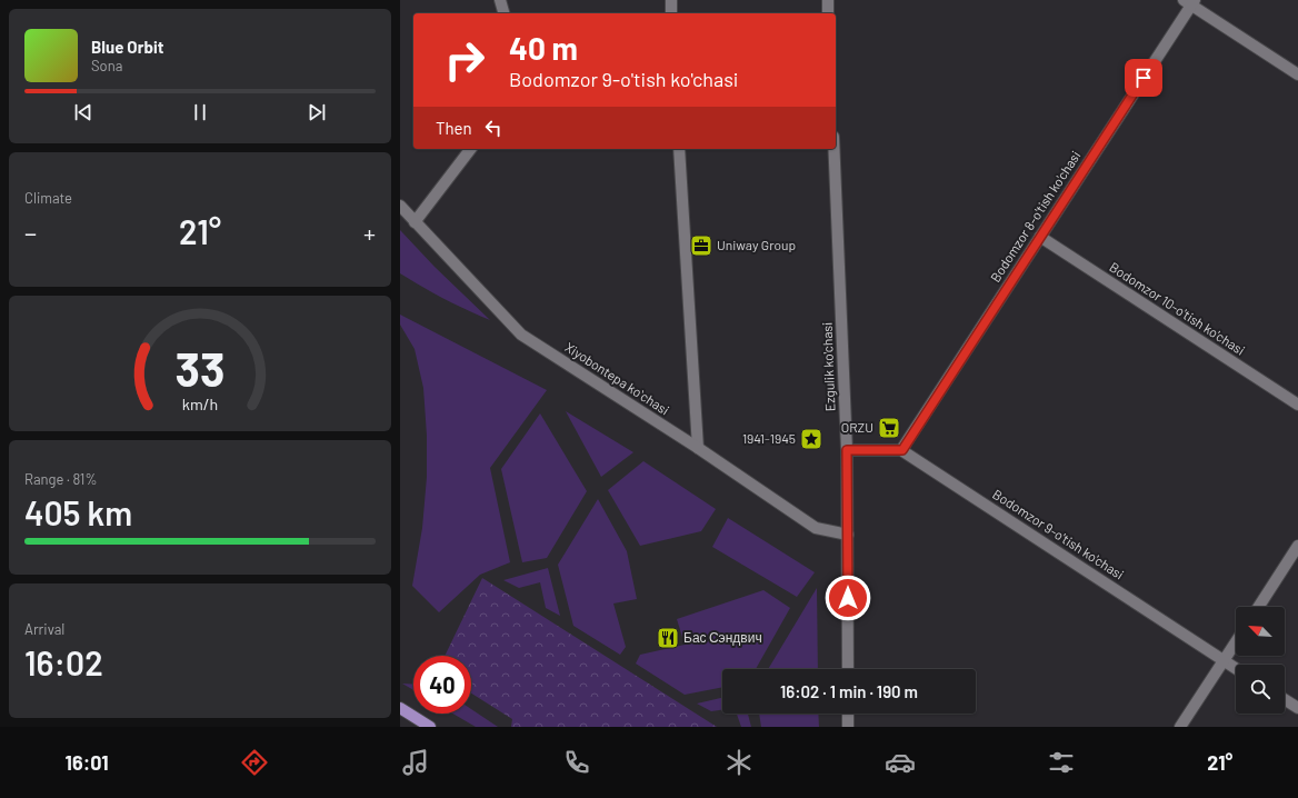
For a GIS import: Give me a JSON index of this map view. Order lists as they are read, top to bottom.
{
  "streets": {
    "street": [
      "Bodomzor 8-o'tish ko'chasi",
      "Bodomzor 10-o'tish ko'chasi",
      "Ezgulik ko'chasi",
      "Xiyobontepa koʻchasi",
      "Bodomzor 9-o'tish ko'chasi"
    ]
  },
  "crossings": [
    ["Bodomzor 8-o'tish ko'chasi", "Bodomzor 10-o'tish ko'chasi"],
    ["Bodomzor 8-o'tish ko'chasi", "Bodomzor 9-o'tish ko'chasi"],
    ["Ezgulik ko'chasi", "Xiyobontepa koʻchasi"]
  ],
  "places": {
    "office": ["Uniway Group"],
    "supermarket": ["ORZU"],
    "place": ["1941-1945"],
    "restaurant": ["Бас Сэндвич"]
  },
  "north": "top left",
  "page": {
    "turn": ["40 m", "Bodomzor 9-o'tish ko'chasi"],
    "song": ["Blue Orbit", "Sona"],
    "then": "Then",
    "tile": [
      "Climate",
      ["Range · 81%", "405 km"],
      ["Arrival", "16:02"]
    ],
    "heat": ["−", "21°", "+"],
    "limit": "40",
    "trip": "16:02 · 1 min · 190 m",
    "tabs": ["16:01", "21°"],
    "gauge": ["33", "km/h"]
  }
}
